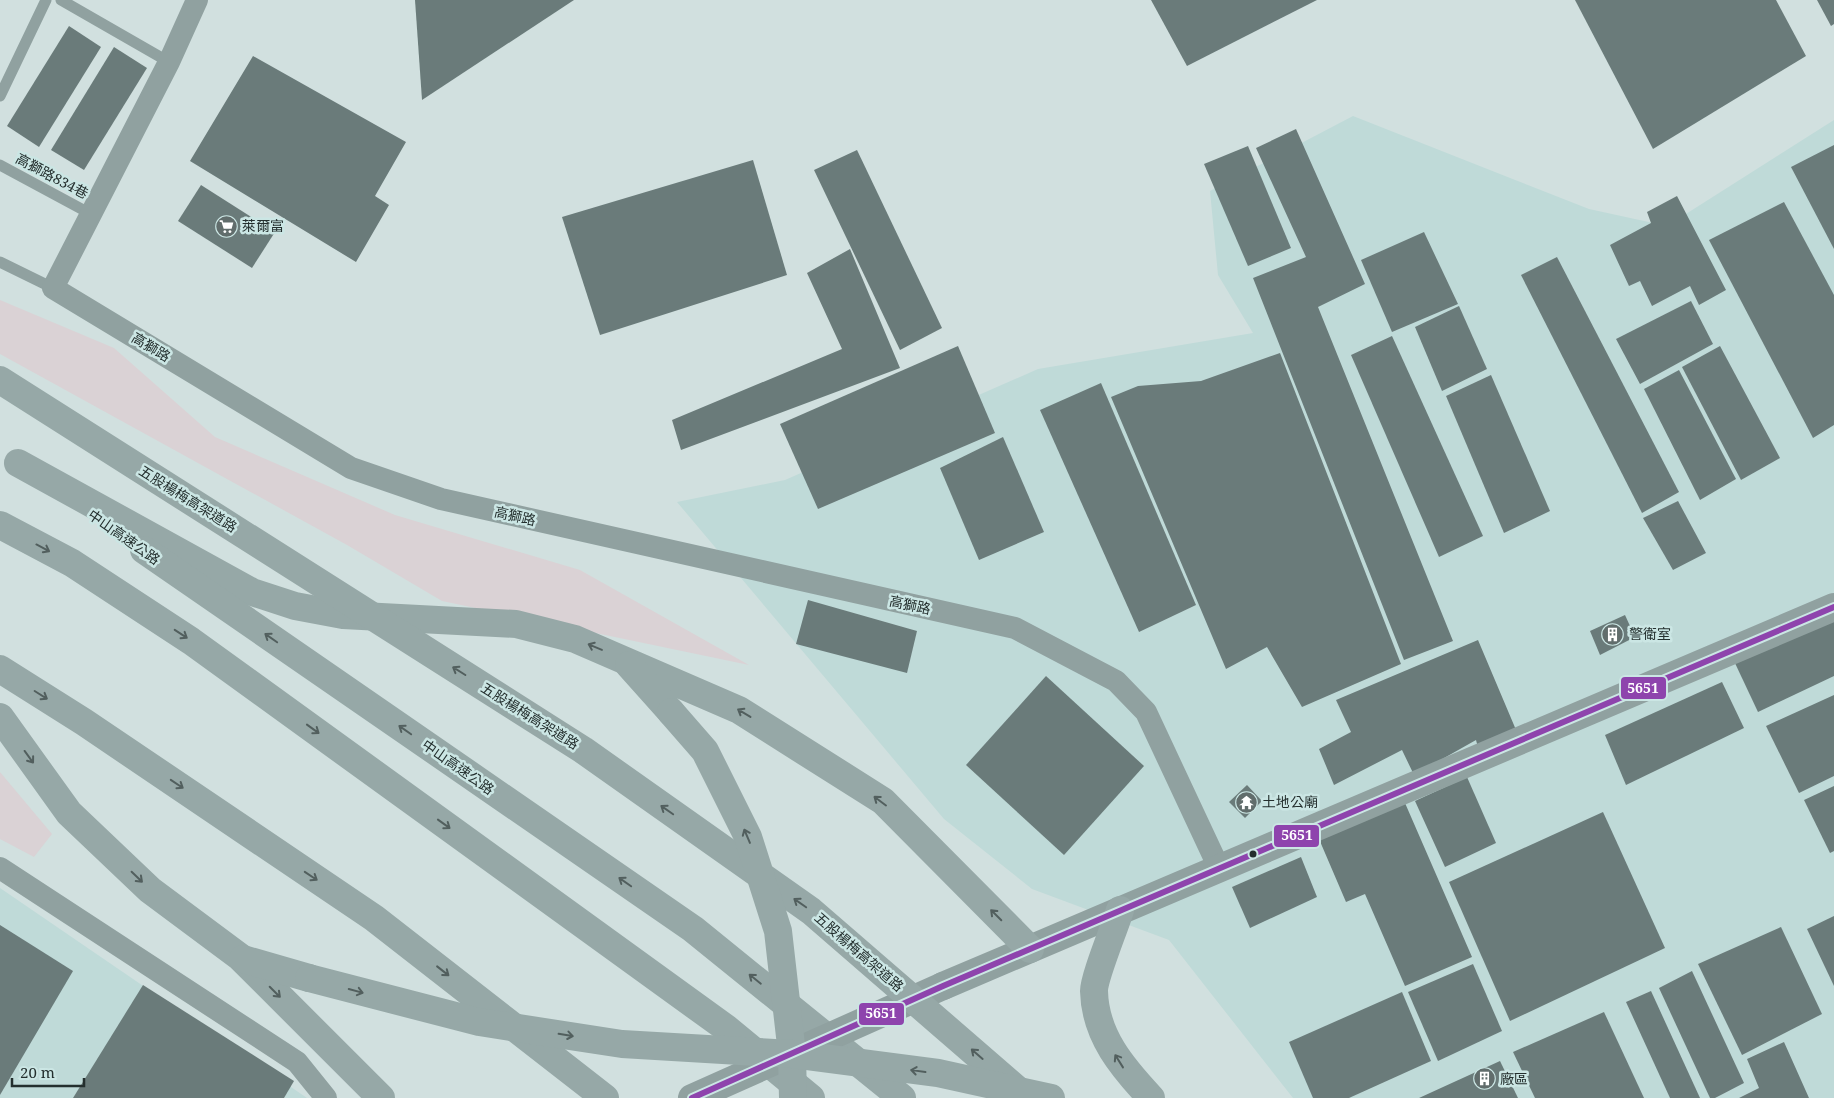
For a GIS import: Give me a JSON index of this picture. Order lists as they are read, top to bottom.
{
  "streets": {
    "highway": ["五股楊梅高架道路", "中山高速公路"],
    "street": ["高獅路"],
    "lane": ["高獅路834巷"]
  },
  "places": {
    "supermarket": ["萊爾富"],
    "building": ["警衛室", "廠區"],
    "temple": ["土地公廟"]
  },
  "lines": ["transit line 5651"],
  "scale_bar": "20 m"
}
